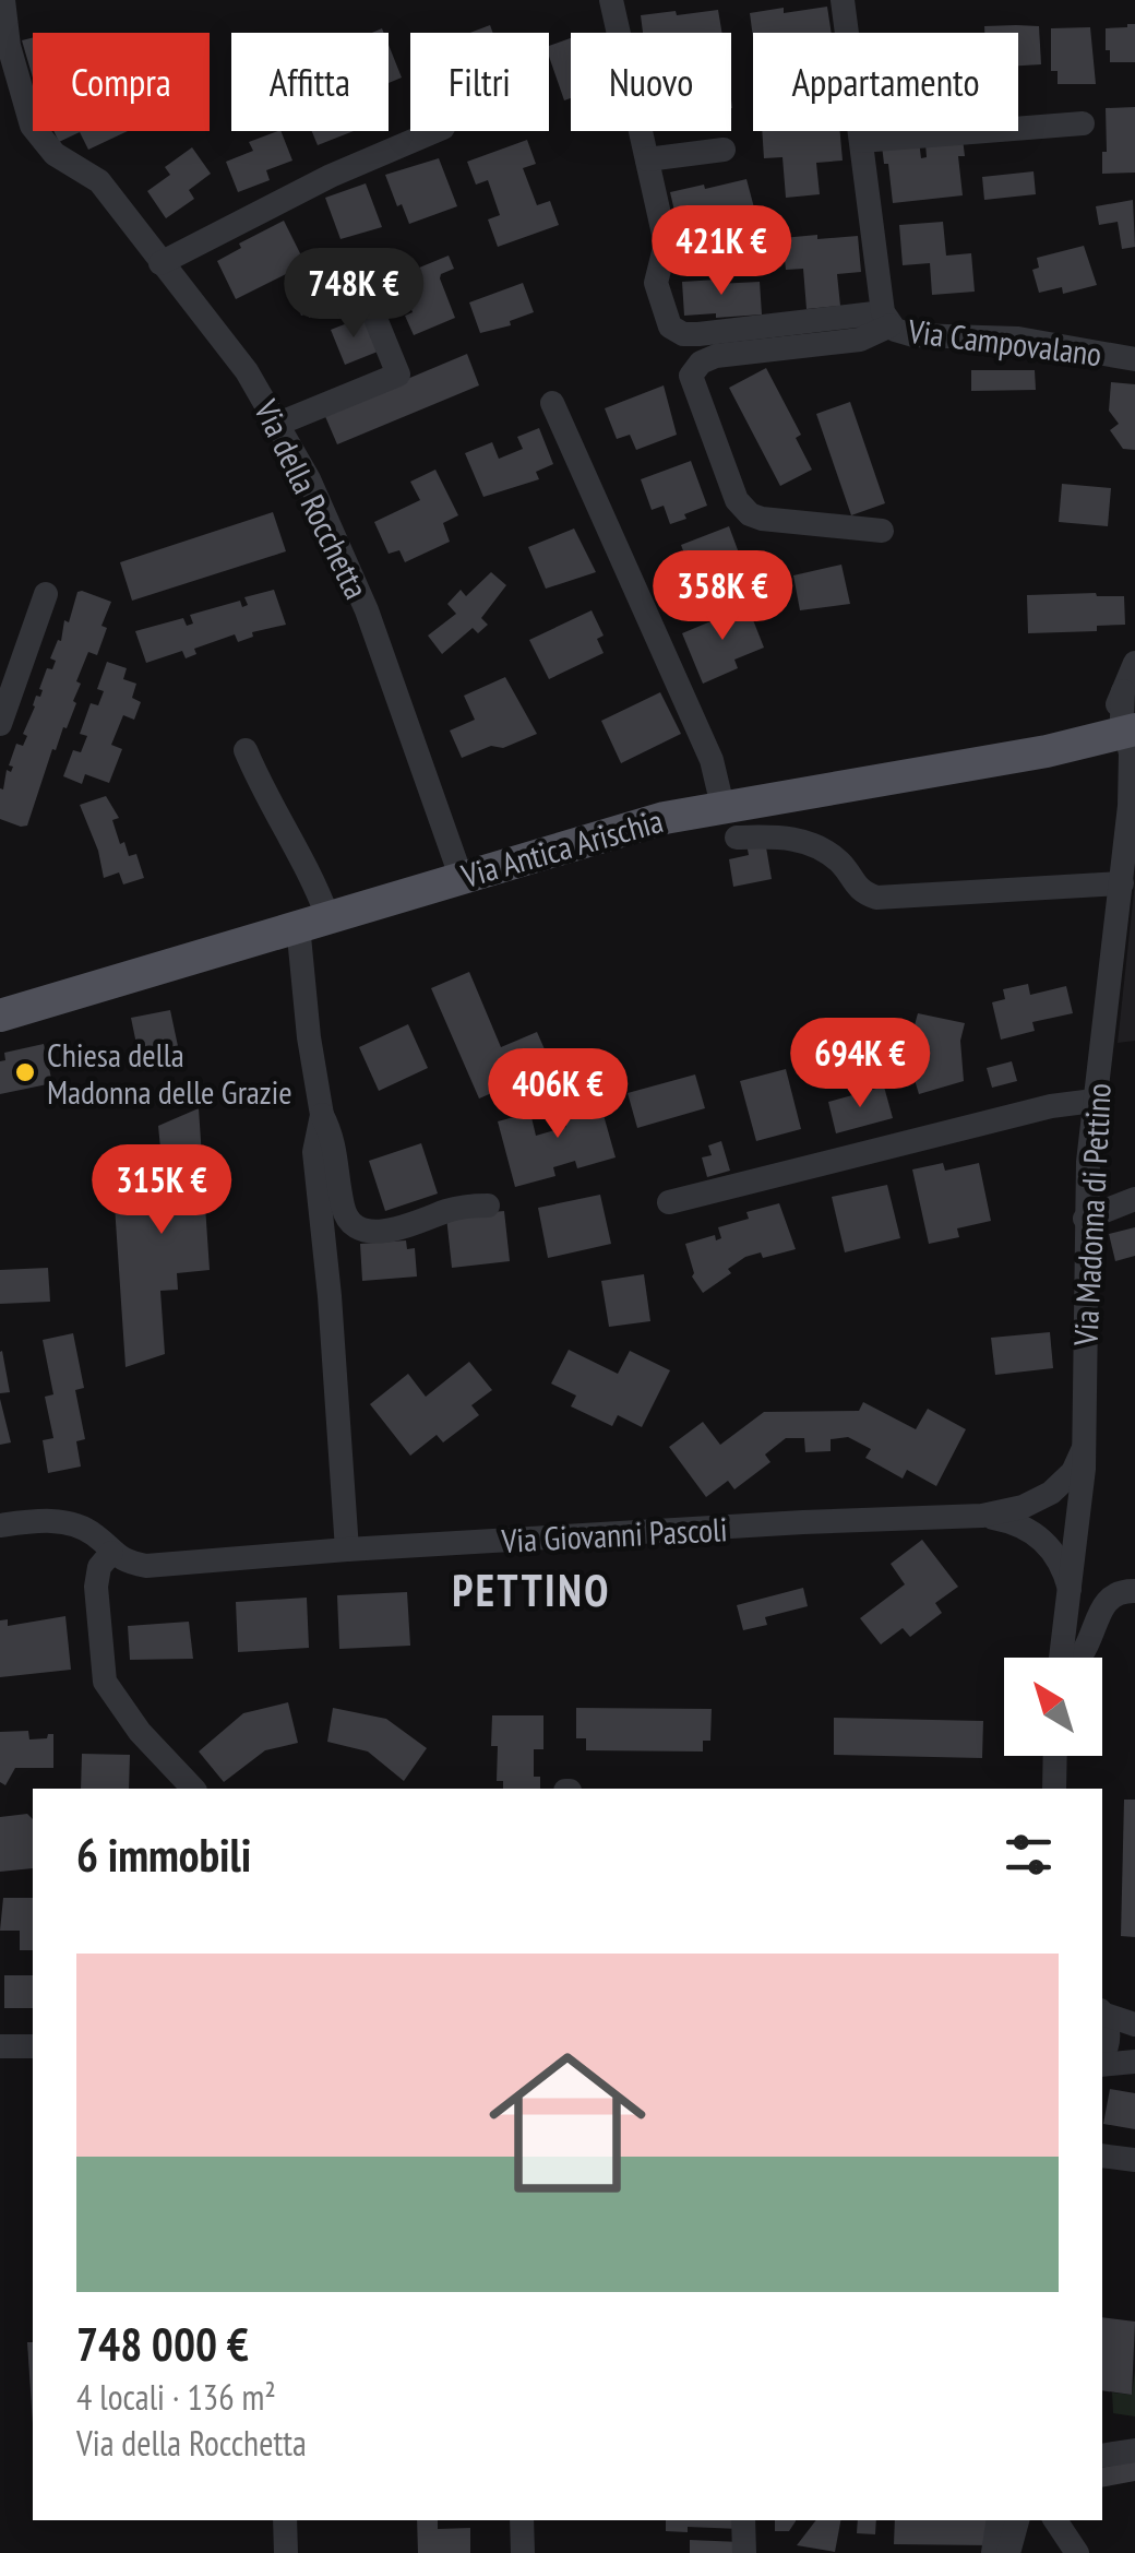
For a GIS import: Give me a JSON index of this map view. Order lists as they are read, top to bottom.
{
  "streets": {
    "main road": ["Via Antica Arischia"],
    "street": [
      "Via Campovalano",
      "Via della Rocchetta",
      "Via Madonna di Pettino",
      "Via Giovanni Pascoli"
    ]
  },
  "crossings": [
    ["Via della Rocchetta", "Via Antica Arischia"],
    ["Via Antica Arischia", "Via Madonna di Pettino"],
    ["Via Madonna di Pettino", "Via Giovanni Pascoli"]
  ],
  "districts": ["PETTINO"],
  "places": ["Chiesa della Madonna delle Grazie"],
  "north": "top left",
  "page": {
    "chip": [
      "Compra",
      "Affitta",
      "Filtri",
      "Nuovo",
      "Appartamento"
    ],
    "price": [
      "421K €",
      "748K €",
      "358K €",
      "694K €",
      "406K €",
      "315K €"
    ],
    "heading": "6 immobili",
    "list": [
      {
        "name": "748 000 €",
        "note": "4 locali · 136 m² · Via della Rocchetta"
      }
    ]
  }
}
